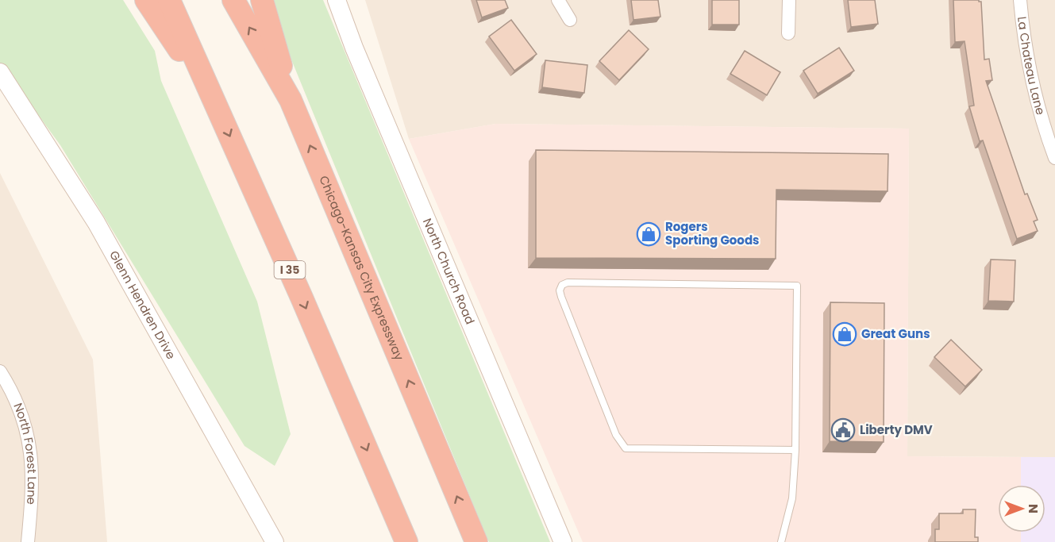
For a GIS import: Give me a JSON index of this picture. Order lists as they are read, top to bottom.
{
  "streets": {
    "highway": ["Chicago-Kansas City Expressway", "I 35"],
    "main road": ["North Church Road", "Glenn Hendren Drive"],
    "street": ["La Chateau Lane", "North Forest Lane"]
  },
  "places": {
    "shop": ["Rogers Sporting Goods", "Great Guns"],
    "public building": ["Liberty DMV"]
  },
  "north": "right"
}
